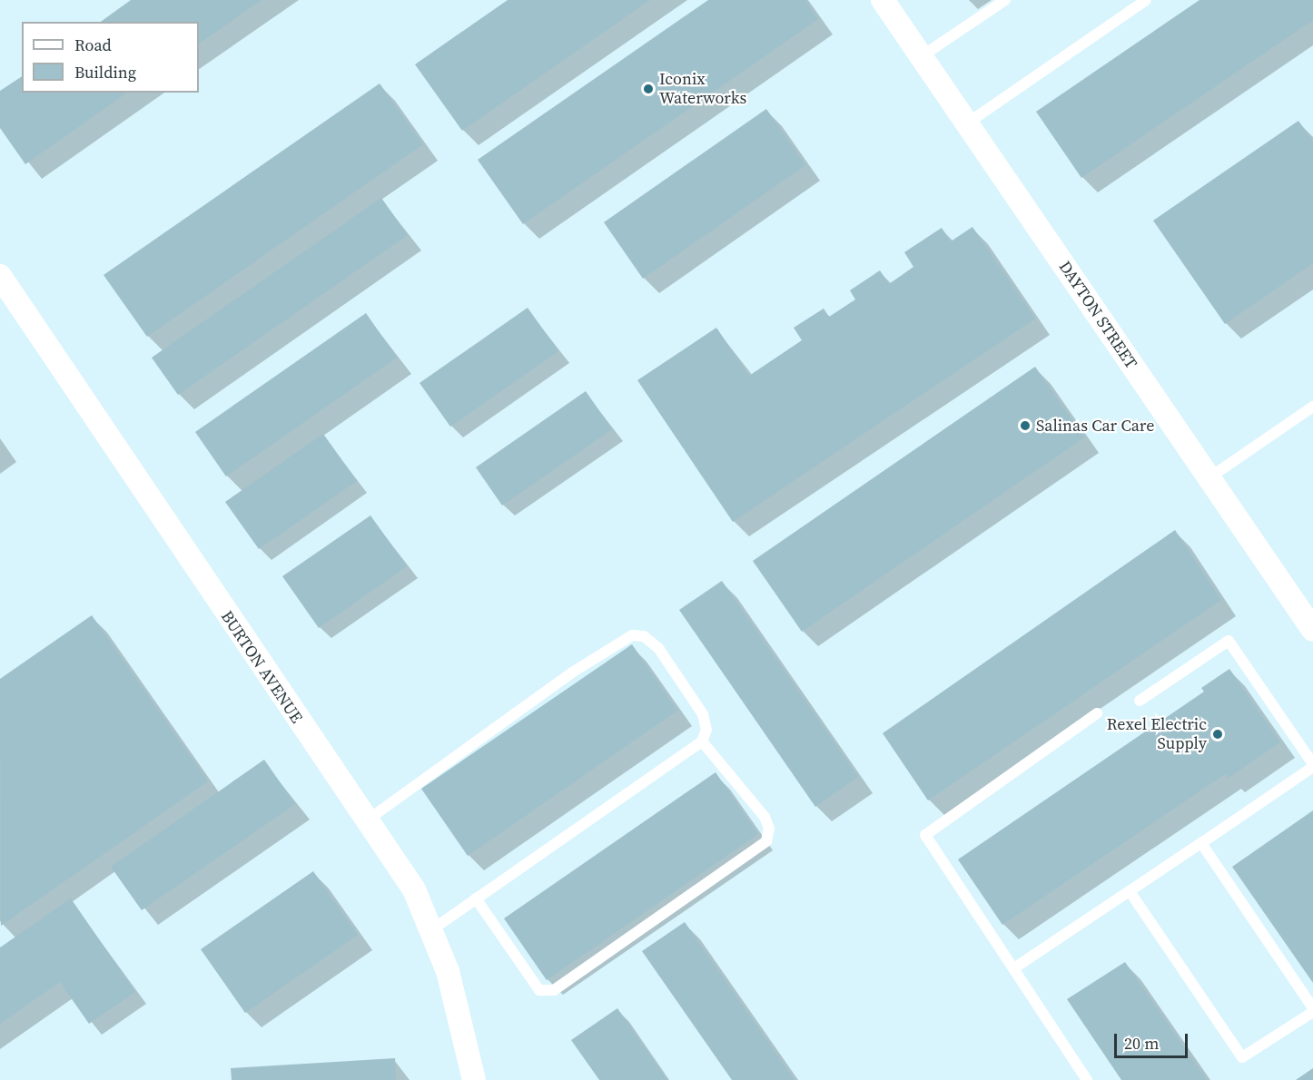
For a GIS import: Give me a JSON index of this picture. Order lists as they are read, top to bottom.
{
  "streets": {
    "street": ["DAYTON STREET", "BURTON AVENUE"]
  },
  "places": ["Iconix Waterworks", "Salinas Car Care", "Rexel Electric Supply"],
  "legend": ["Road", "Building"],
  "scale_bar": "20 m"
}
